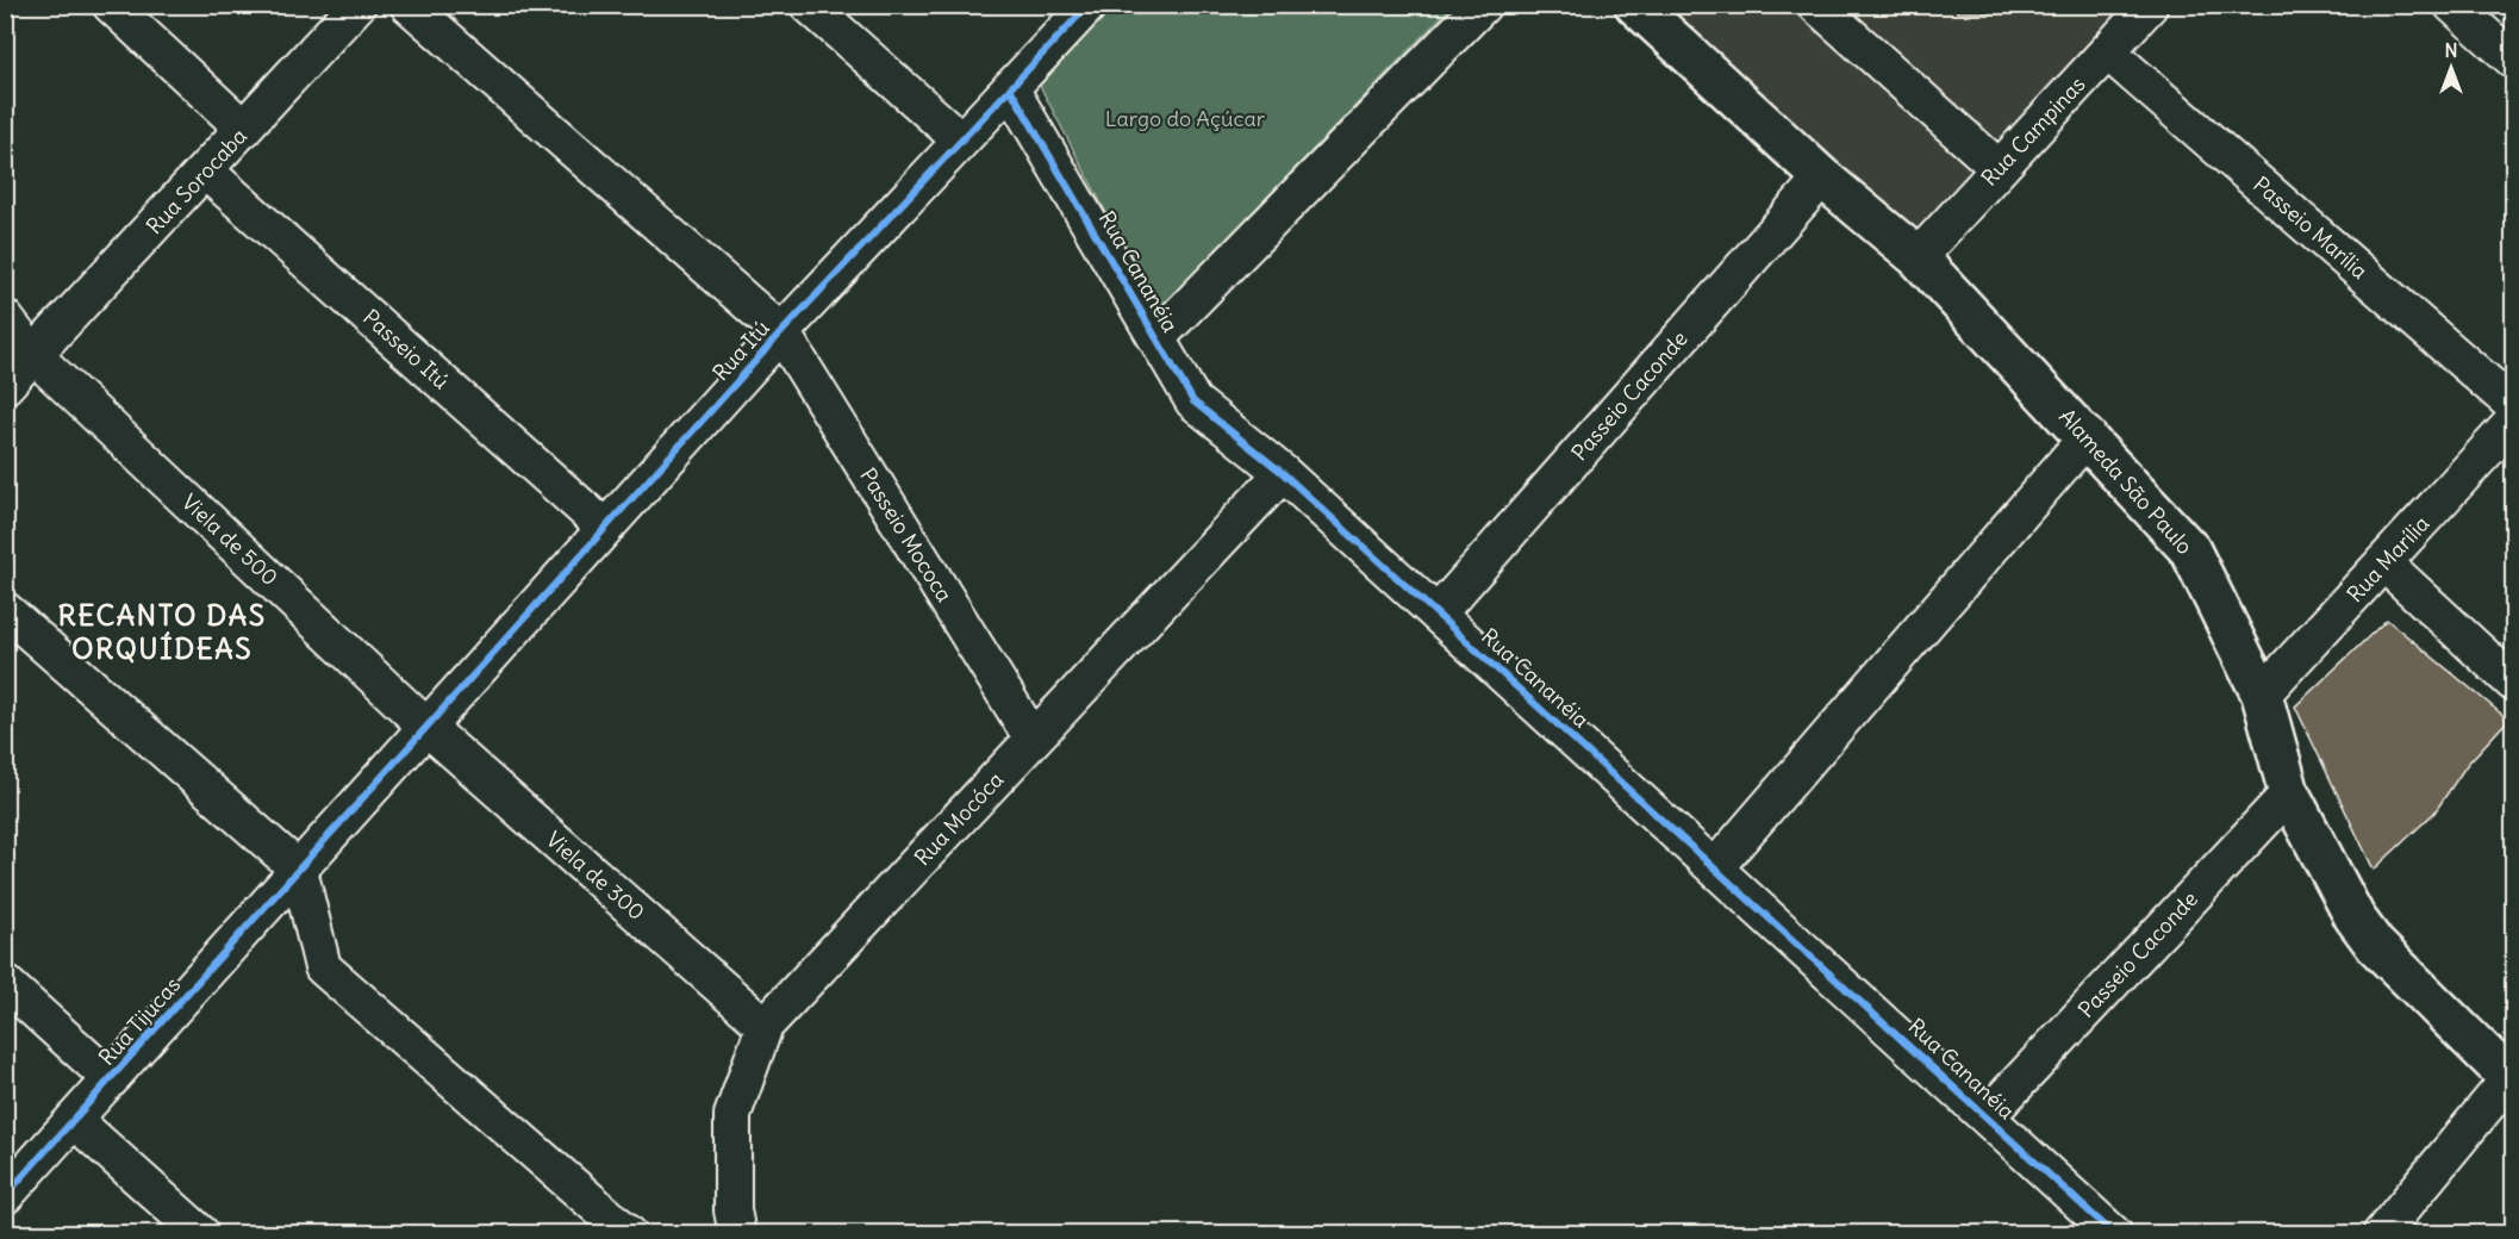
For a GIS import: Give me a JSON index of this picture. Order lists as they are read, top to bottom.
{
  "streets": {
    "street": [
      "Rua Campinas",
      "Rua Sorocaba",
      "Passeio Marília",
      "Rua Cananéia",
      "Passeio Itú",
      "Rua Itú",
      "Passeio Caconde",
      "Alameda São Paulo",
      "Passeio Mococa",
      "Viela de 500",
      "Rua Marília",
      "Rua Mocóca",
      "Viela de 300",
      "Rua Tijucas"
    ]
  },
  "crossings": [
    ["Rua Campinas", "Passeio Marília"],
    ["Rua Campinas", "Alameda São Paulo"],
    ["Rua Sorocaba", "Passeio Itú"],
    ["Rua Sorocaba", "Viela de 500"],
    ["Rua Cananéia", "Rua Itú"],
    ["Rua Cananéia", "Passeio Caconde"],
    ["Rua Cananéia", "Rua Mocóca"],
    ["Passeio Itú", "Rua Itú"],
    ["Rua Itú", "Passeio Mococa"],
    ["Rua Itú", "Viela de 500"],
    ["Rua Itú", "Viela de 300"],
    ["Rua Itú", "Rua Tijucas"],
    ["Passeio Caconde", "Alameda São Paulo"],
    ["Alameda São Paulo", "Rua Marília"],
    ["Passeio Mococa", "Rua Mocóca"],
    ["Viela de 500", "Viela de 300"],
    ["Viela de 500", "Rua Tijucas"],
    ["Rua Mocóca", "Viela de 300"],
    ["Viela de 300", "Rua Tijucas"]
  ],
  "districts": ["RECANTO DAS ORQUÍDEAS"],
  "parks": ["Largo do Açúcar"],
  "north": "top"
}
